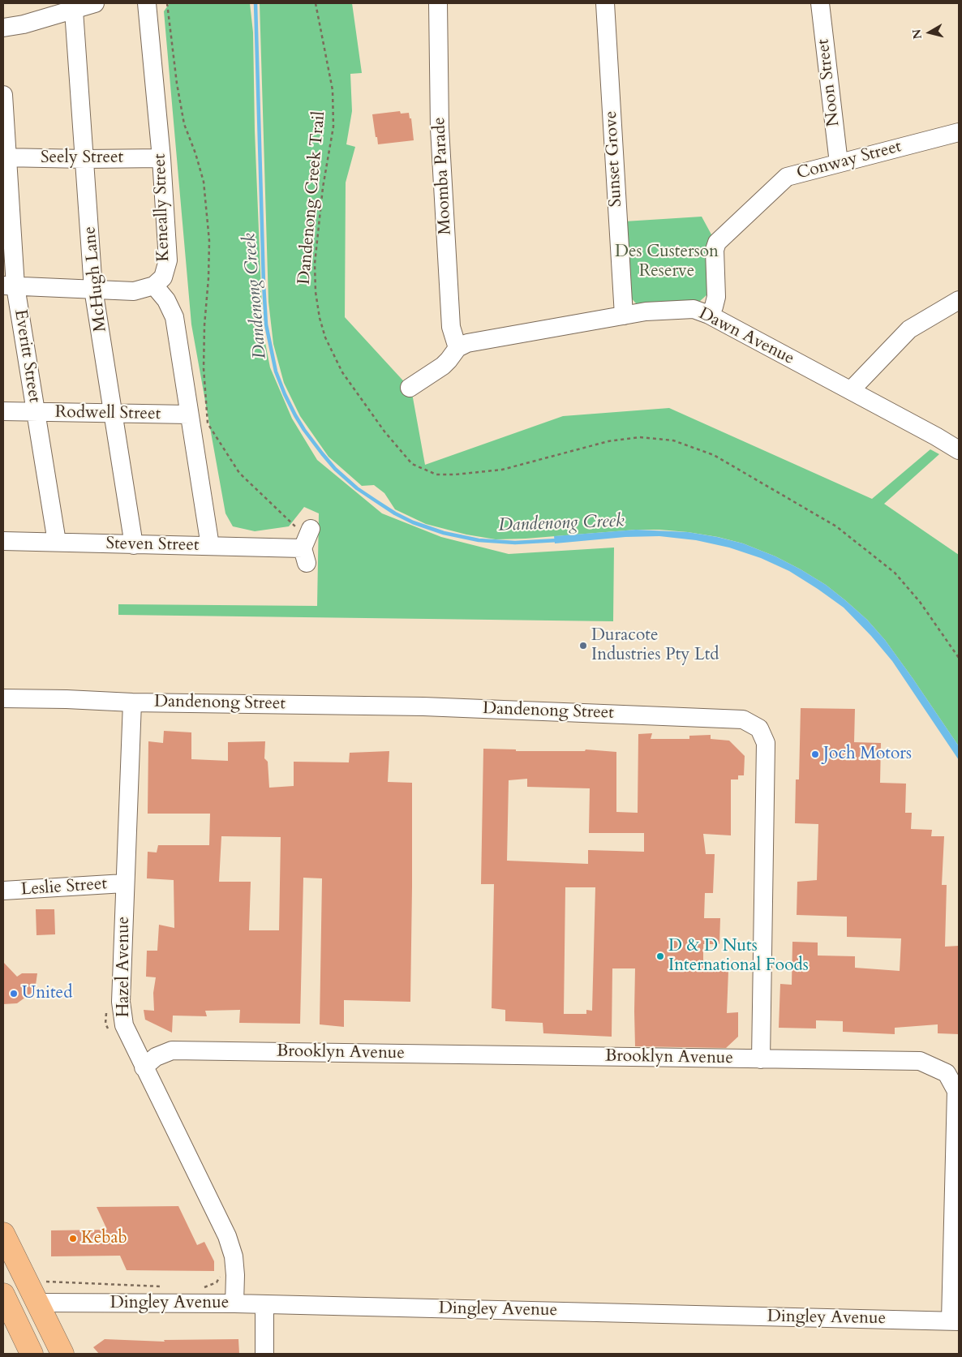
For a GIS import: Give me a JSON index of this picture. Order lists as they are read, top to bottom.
{
  "streets": {
    "street": [
      "Noon Street",
      "Seely Street",
      "Sunset Grove",
      "Conway Street",
      "Moomba Parade",
      "Keneally Street",
      "McHugh Lane",
      "Dawn Avenue",
      "Everitt Street",
      "Rodwell Street",
      "Steven Street",
      "Dandenong Street",
      "Leslie Street",
      "Hazel Avenue",
      "Brooklyn Avenue",
      "Dingley Avenue"
    ],
    "path": ["Dandenong Creek Trail"]
  },
  "crossings": [
    ["Noon Street", "Conway Street"],
    ["Seely Street", "Keneally Street"],
    ["Seely Street", "McHugh Lane"],
    ["Seely Street", "Everitt Street"],
    ["Sunset Grove", "Dawn Avenue"],
    ["Conway Street", "Dawn Avenue"],
    ["Moomba Parade", "Dawn Avenue"],
    ["Keneally Street", "Rodwell Street"],
    ["Keneally Street", "Steven Street"],
    ["McHugh Lane", "Rodwell Street"],
    ["McHugh Lane", "Steven Street"],
    ["Everitt Street", "Rodwell Street"],
    ["Everitt Street", "Steven Street"],
    ["Dandenong Street", "Hazel Avenue"],
    ["Dandenong Street", "Brooklyn Avenue"],
    ["Leslie Street", "Hazel Avenue"],
    ["Hazel Avenue", "Brooklyn Avenue"],
    ["Hazel Avenue", "Dingley Avenue"],
    ["Brooklyn Avenue", "Dingley Avenue"]
  ],
  "water": ["Dandenong Creek"],
  "parks": ["Des Custerson Reserve"],
  "places": [
    "Duracote Industries Pty Ltd",
    "Joch Motors",
    "D & D Nuts International Foods",
    "United",
    "Kebab"
  ],
  "north": "left"
}
